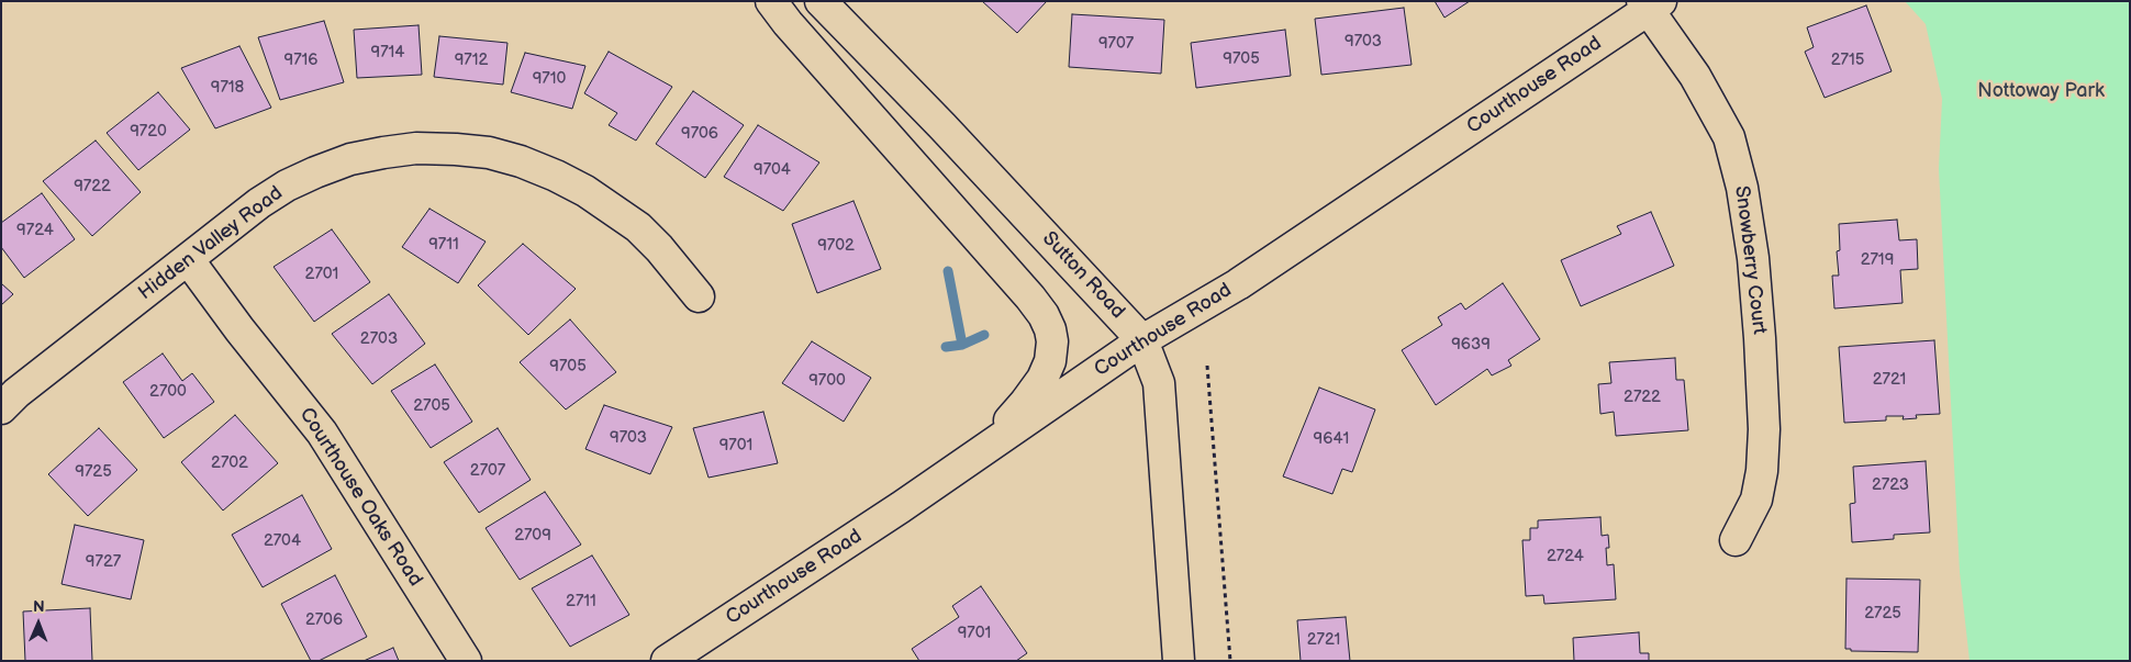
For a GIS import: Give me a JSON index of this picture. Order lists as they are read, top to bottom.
{
  "streets": {
    "street": [
      "Courthouse Road",
      "Hidden Valley Road",
      "Snowberry Court",
      "Sutton Road",
      "Courthouse Oaks Road"
    ]
  },
  "crossings": [
    ["Courthouse Road", "Snowberry Court"],
    ["Courthouse Road", "Sutton Road"],
    ["Hidden Valley Road", "Courthouse Oaks Road"]
  ],
  "parks": ["Nottoway Park"],
  "house_numbers": [
    "9703",
    "9707",
    "9714",
    "9705",
    "9716",
    "9712",
    "2715",
    "9710",
    "9718",
    "9720",
    "9706",
    "9704",
    "9722",
    "9724",
    "9711",
    "9702",
    "2719",
    "2701",
    "2703",
    "9639",
    "9705",
    "2721",
    "9700",
    "2700",
    "2722",
    "2705",
    "9703",
    "9641",
    "9701",
    "2702",
    "2707",
    "9725",
    "2723",
    "2709",
    "2704",
    "2724",
    "9727",
    "2711",
    "2725",
    "2706",
    "9701",
    "2721"
  ],
  "north": "top"
}
